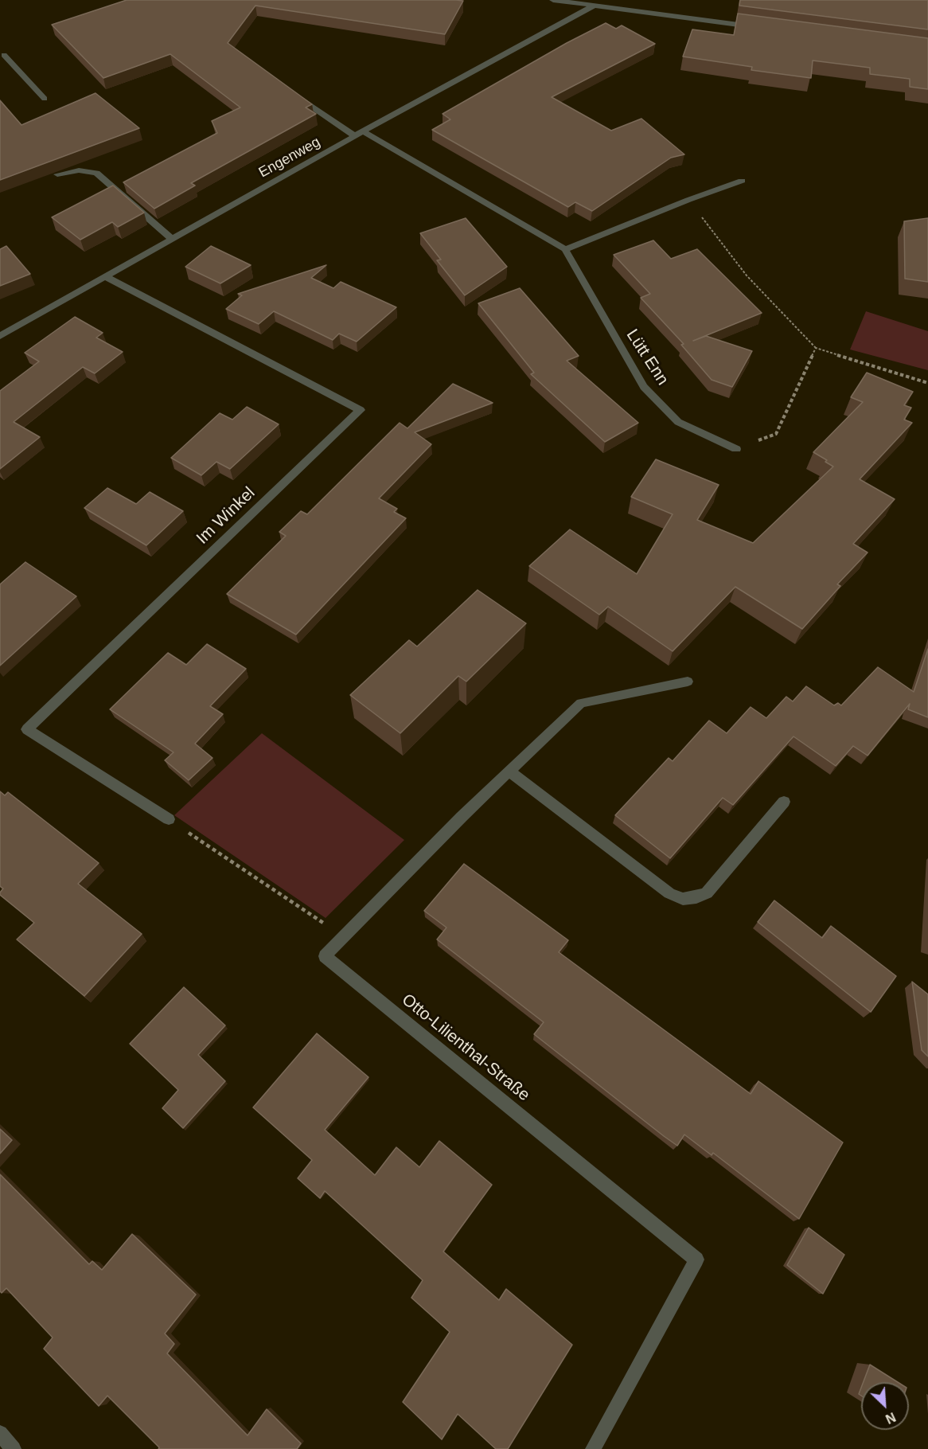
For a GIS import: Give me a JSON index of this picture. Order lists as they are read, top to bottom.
{
  "streets": {
    "street": [
      "Engenweg",
      "Lütt Enn",
      "Im Winkel",
      "Otto-Lilienthal-Straße"
    ]
  },
  "crossings": [
    ["Engenweg", "Lütt Enn"],
    ["Engenweg", "Im Winkel"]
  ],
  "north": "bottom right"
}
